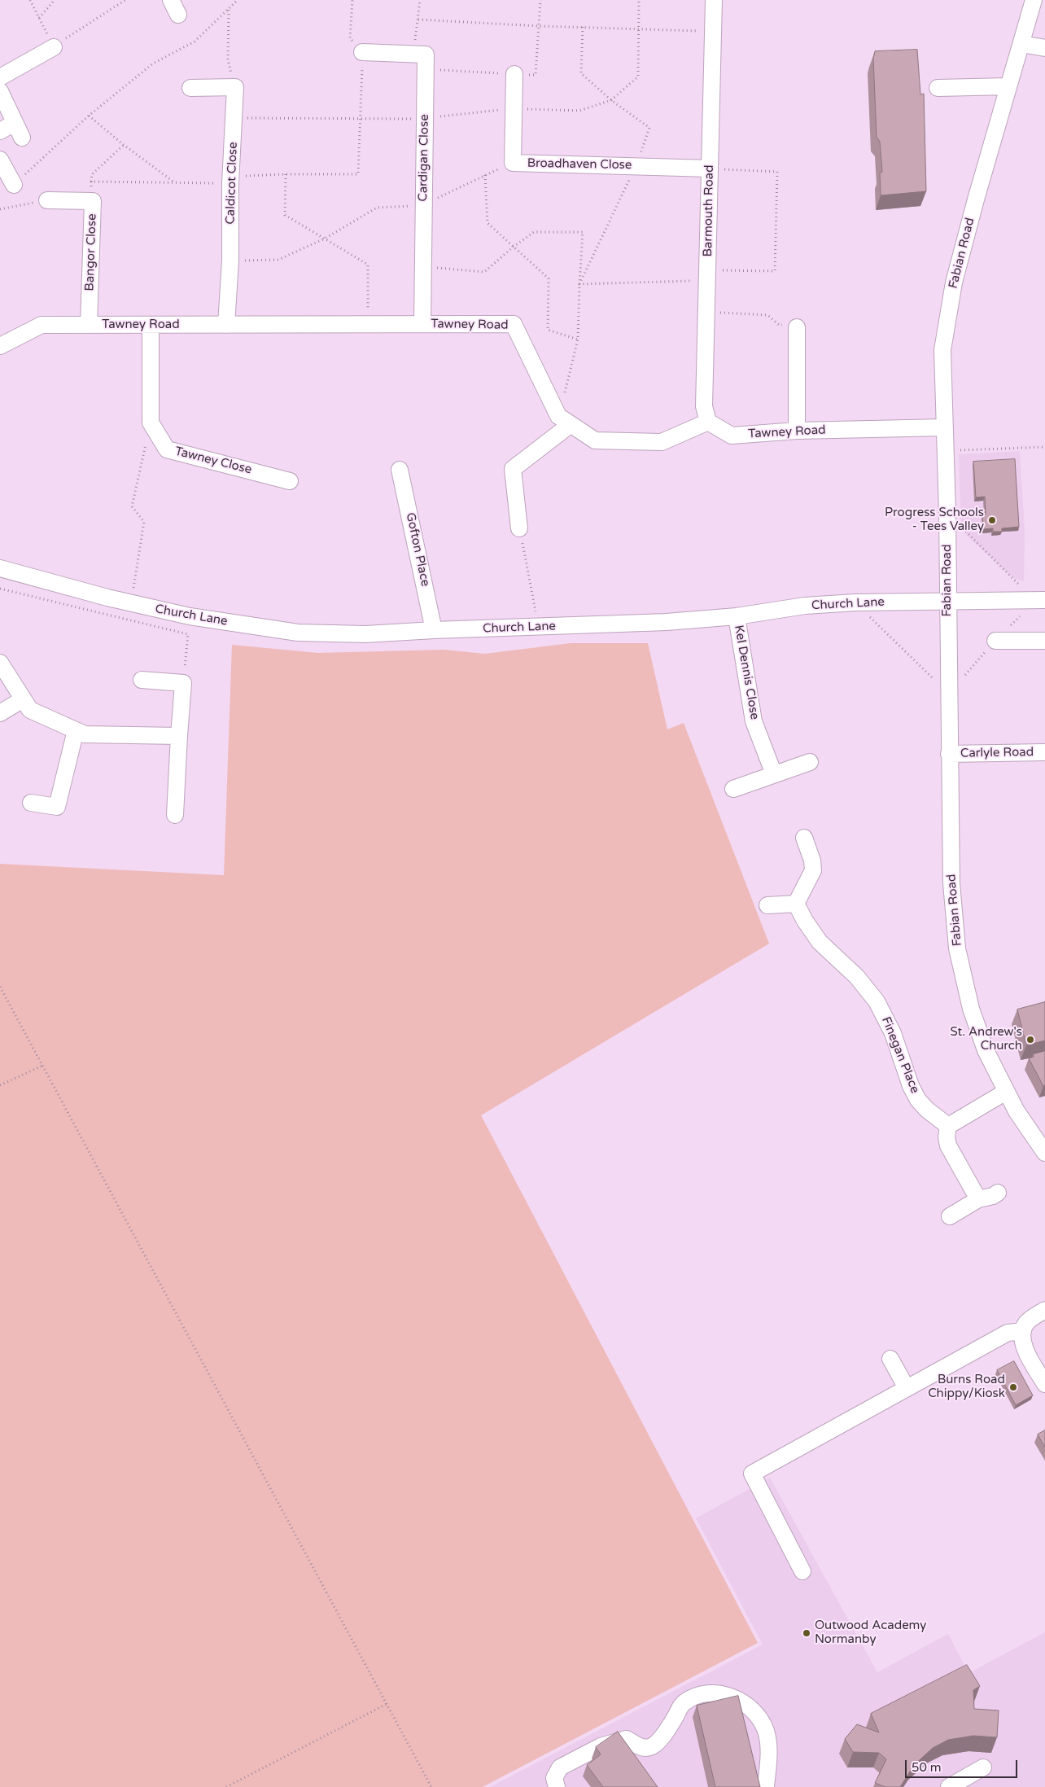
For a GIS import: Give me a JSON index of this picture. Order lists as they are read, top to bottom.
{
  "streets": {
    "street": [
      "Cardigan Close",
      "Broadhaven Close",
      "Caldicot Close",
      "Barmouth Road",
      "Bangor Close",
      "Fabian Road",
      "Tawney Road",
      "Tawney Close",
      "Gofton Place",
      "Church Lane",
      "Kel Dennis Close",
      "Carlyle Road",
      "Finegan Place"
    ]
  },
  "crossings": [
    ["Cardigan Close", "Tawney Road"],
    ["Broadhaven Close", "Barmouth Road"],
    ["Caldicot Close", "Tawney Road"],
    ["Barmouth Road", "Tawney Road"],
    ["Bangor Close", "Tawney Road"],
    ["Fabian Road", "Tawney Road"],
    ["Fabian Road", "Church Lane"],
    ["Fabian Road", "Carlyle Road"],
    ["Gofton Place", "Church Lane"],
    ["Church Lane", "Kel Dennis Close"]
  ],
  "places": [
    "Progress Schools - Tees Valley",
    "St. Andrew's Church",
    "Burns Road Chippy/Kiosk",
    "Outwood Academy Normanby"
  ],
  "scale_bar": "50 m"
}
